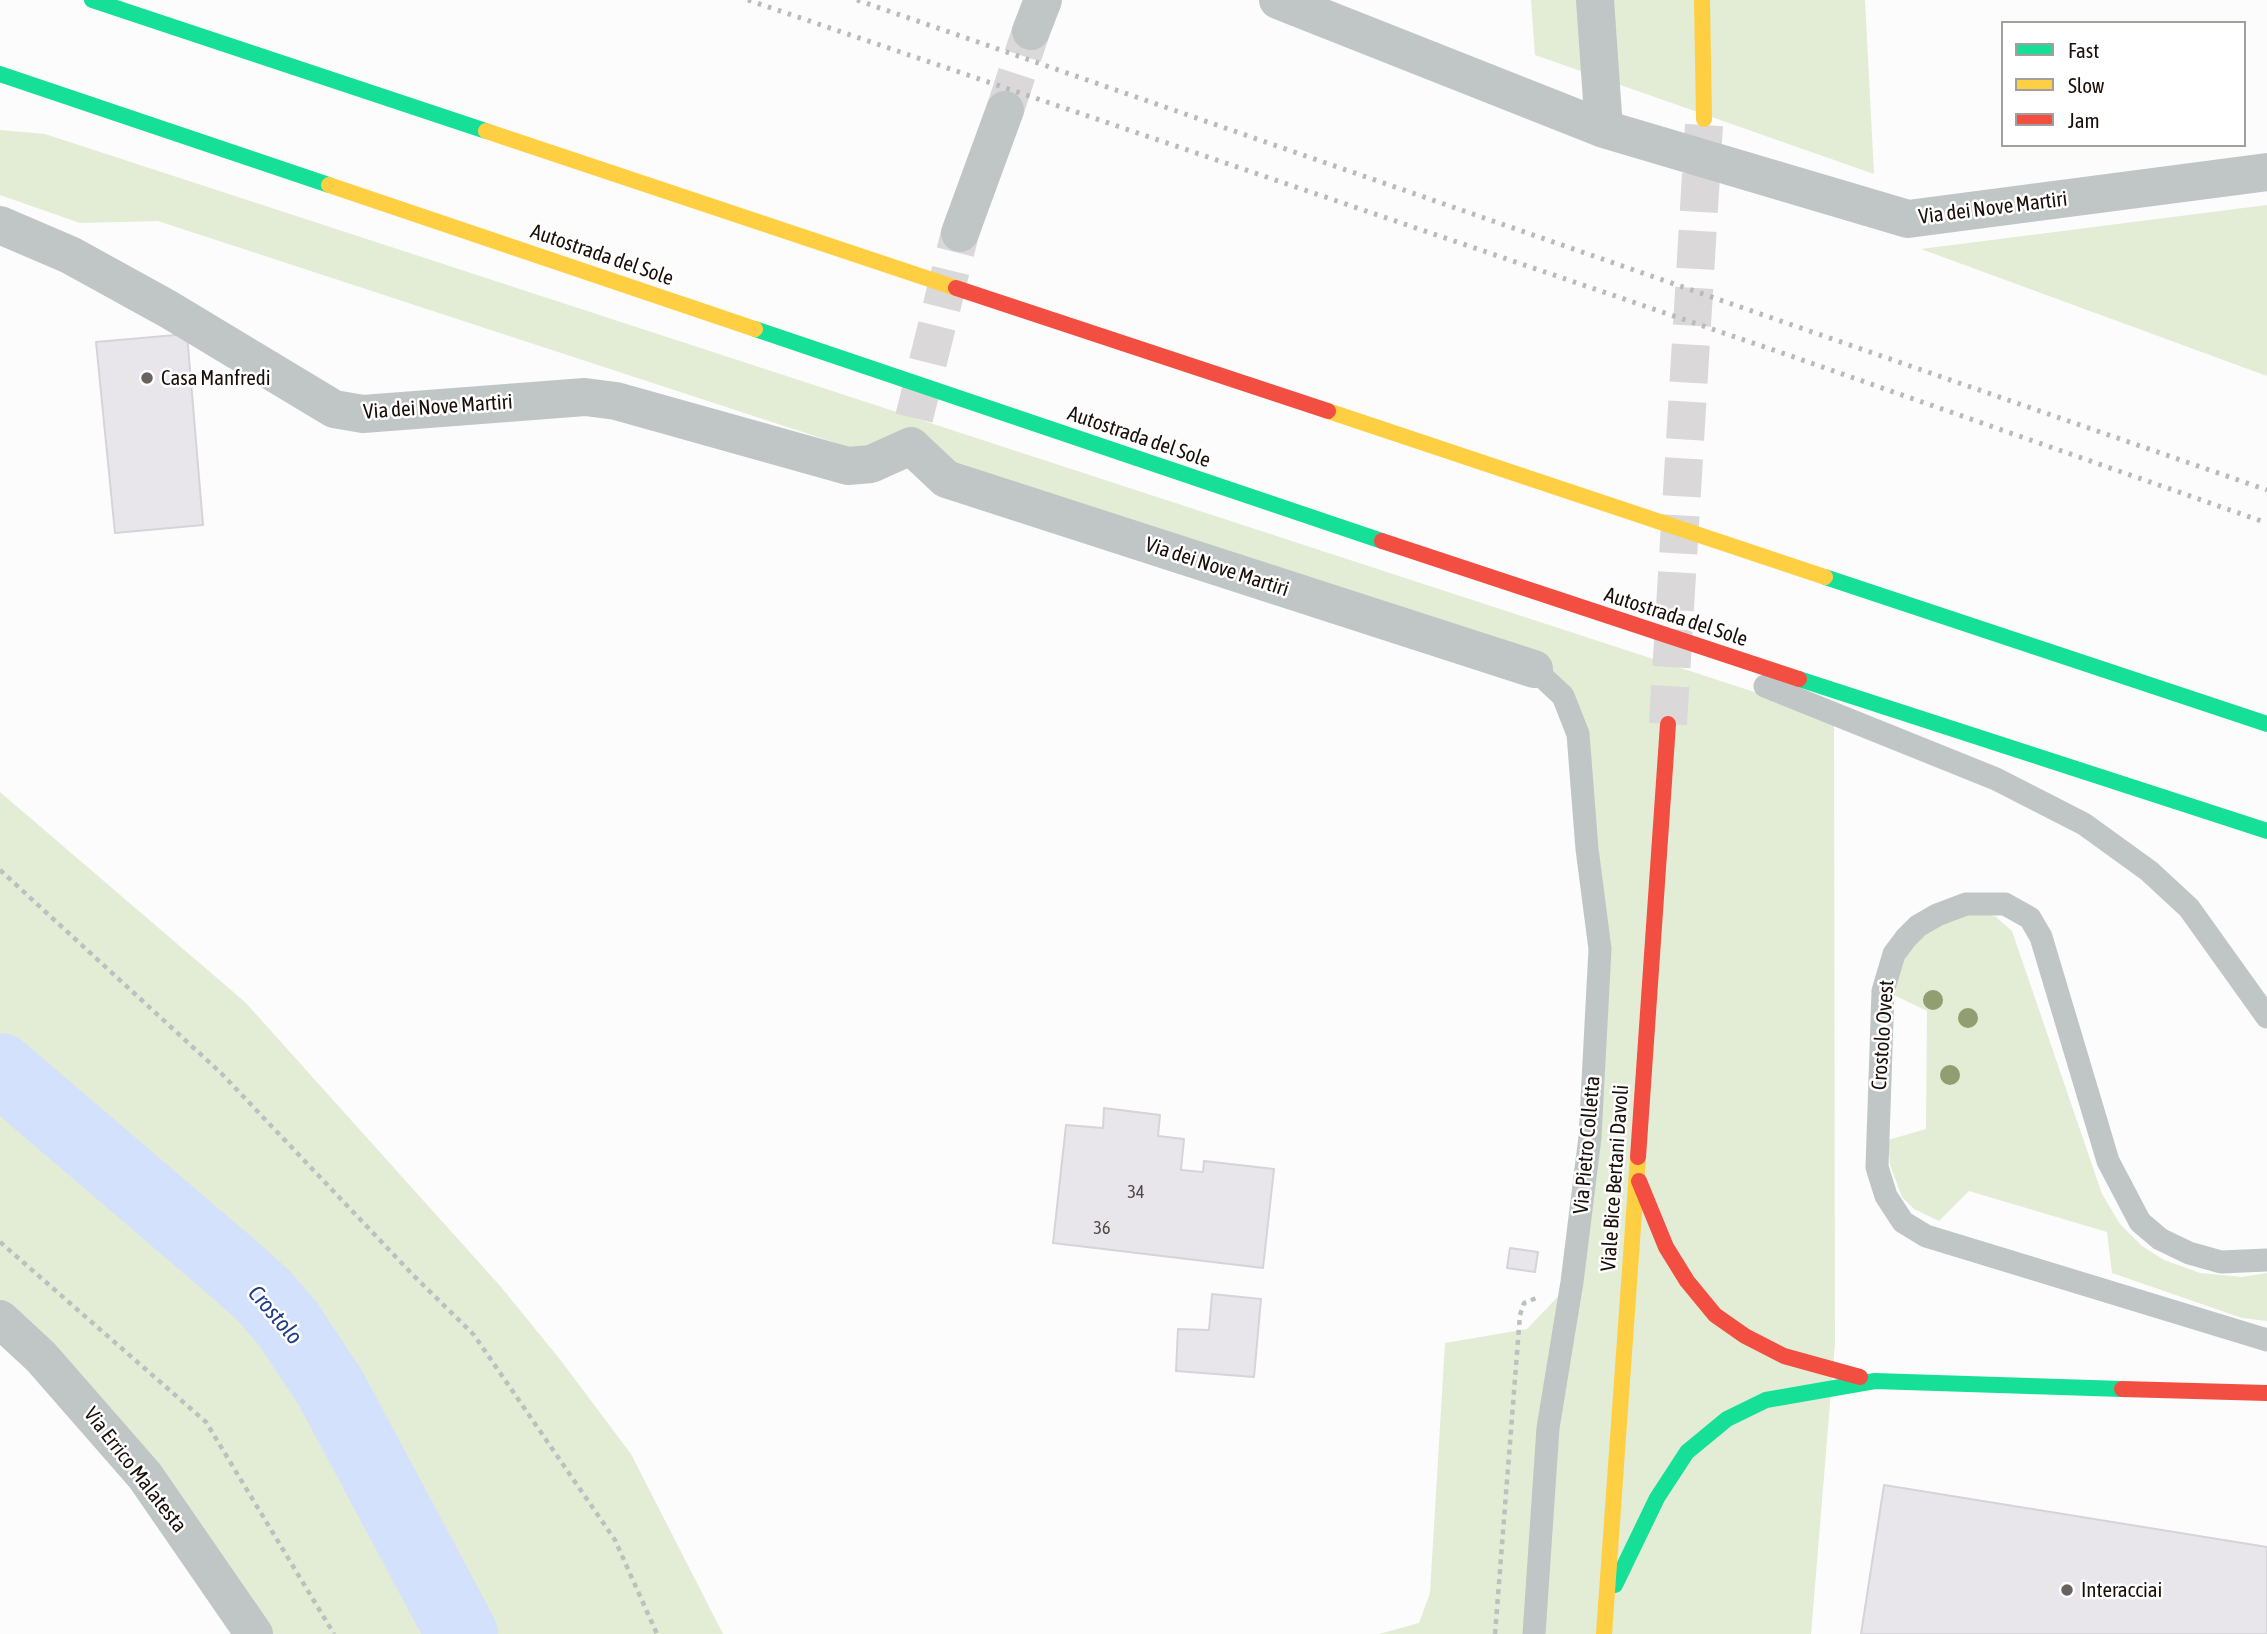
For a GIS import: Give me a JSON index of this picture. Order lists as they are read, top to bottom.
{
  "streets": {
    "highway": ["Autostrada del Sole", "Viale Bice Bertani Davoli"],
    "street": ["Via dei Nove Martiri", "Via Errico Malatesta"],
    "lane": ["Crostolo Ovest", "Via Pietro Colletta"]
  },
  "crossings": [
    ["Via dei Nove Martiri", "Via Pietro Colletta"]
  ],
  "water": ["Crostolo"],
  "places": ["Casa Manfredi", "Interacciai"],
  "house_numbers": ["34", "36"],
  "legend": ["Fast", "Slow", "Jam"]
}
